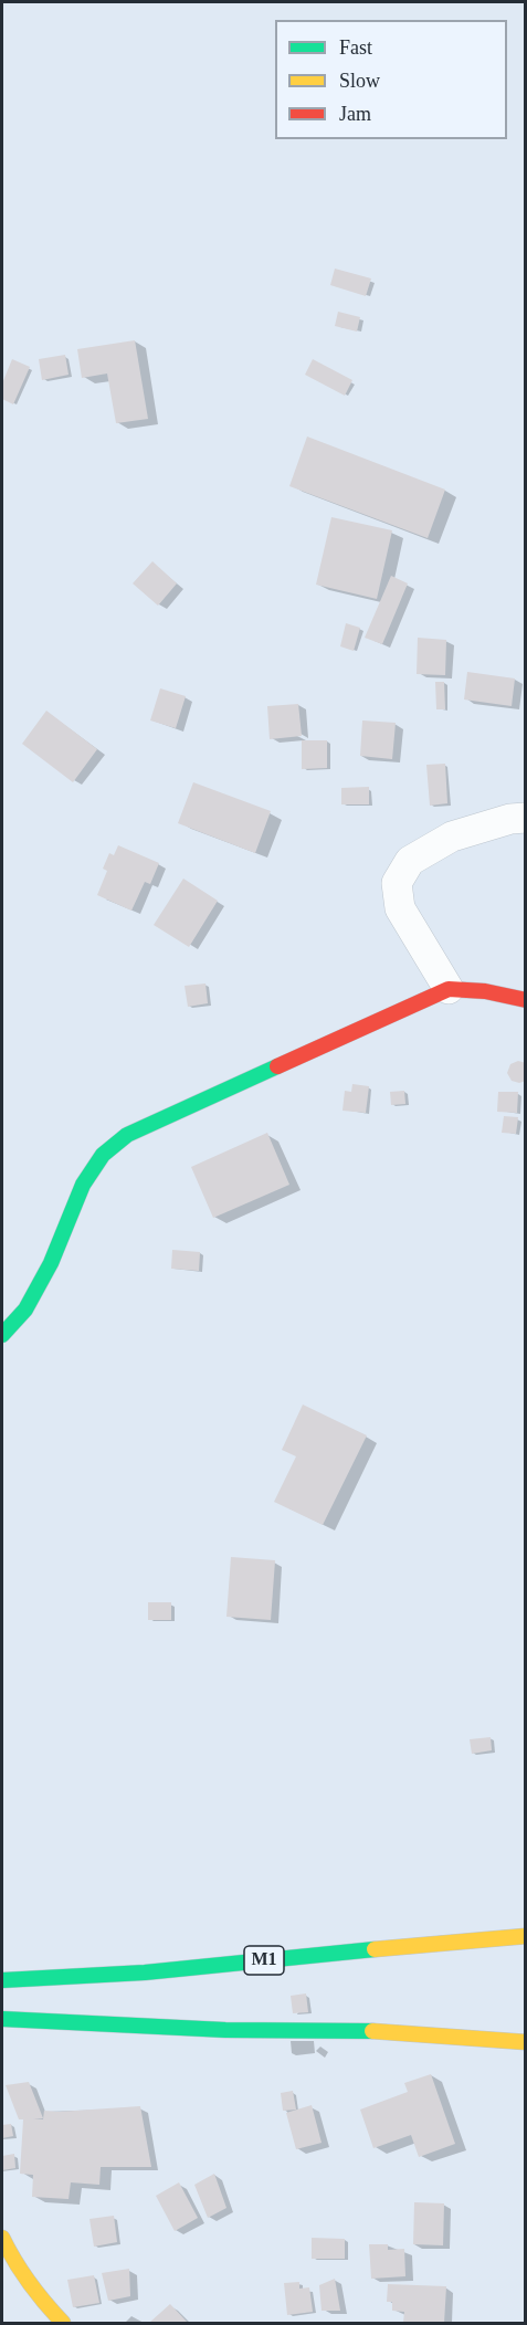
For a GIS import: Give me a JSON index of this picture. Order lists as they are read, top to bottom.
{
  "streets": {
    "main road": ["M1"]
  },
  "legend": ["Fast", "Slow", "Jam"]
}
